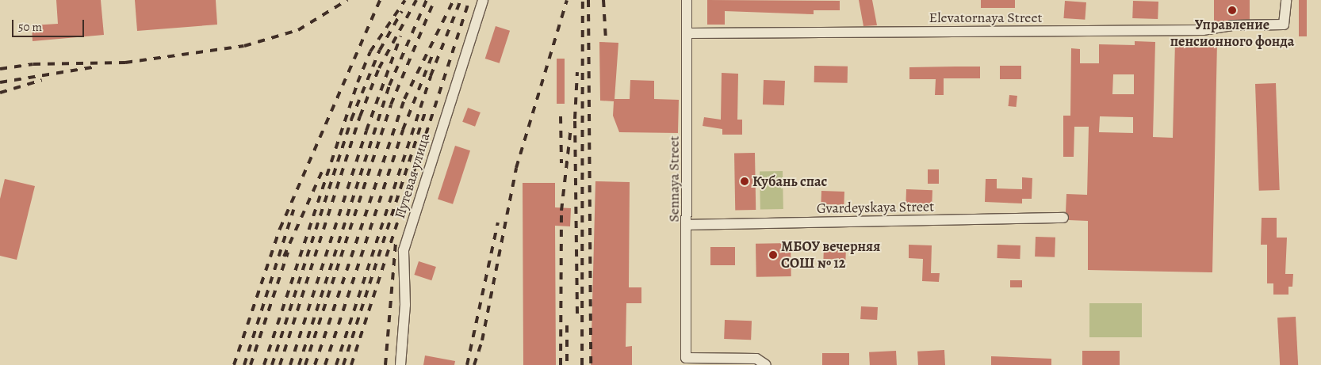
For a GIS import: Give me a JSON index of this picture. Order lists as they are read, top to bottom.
{
  "streets": {
    "street": [
      "Elevatornaya Street",
      "Путевая улица",
      "Sennaya Street",
      "Gvardeyskaya Street"
    ]
  },
  "crossings": [
    ["Elevatornaya Street", "Sennaya Street"],
    ["Sennaya Street", "Gvardeyskaya Street"]
  ],
  "places": ["Управление пенсионного фонда", "Кубань спас", "МБОУ вечерняя СОШ № 12"],
  "scale_bar": "50 m"
}
